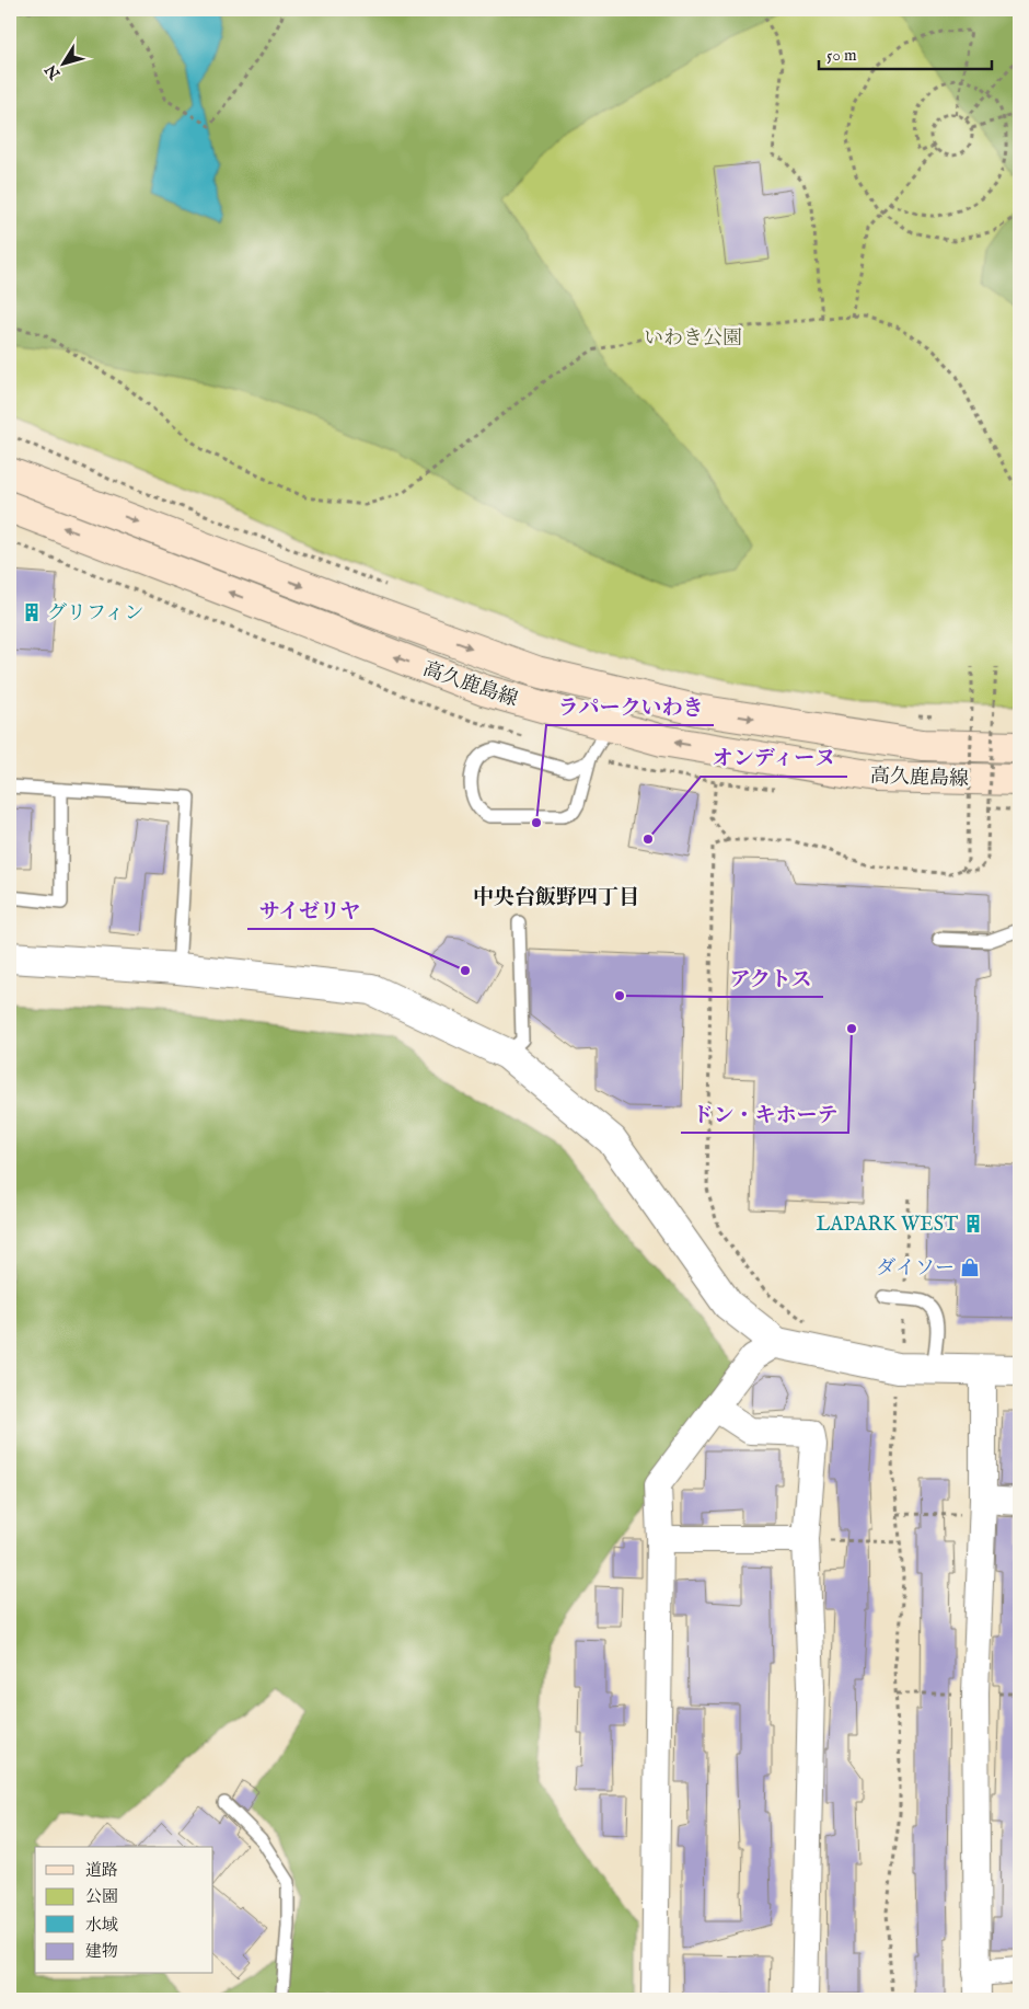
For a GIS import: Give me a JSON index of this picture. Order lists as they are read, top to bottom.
{
  "streets": {
    "main road": ["高久鹿島線"]
  },
  "districts": ["中央台飯野四丁目"],
  "parks": ["いわき公園"],
  "places": {
    "building": ["グリフィン", "LAPARK WEST"],
    "other": [
      "ラパークいわき",
      "オンディーヌ",
      "サイゼリヤ",
      "アクトス",
      "ドン・キホーテ"
    ],
    "shop": ["ダイソー"]
  },
  "legend": [
    "道路",
    "公園",
    "水域",
    "建物"
  ],
  "scale_bar": "50 m",
  "north": "bottom left"
}
